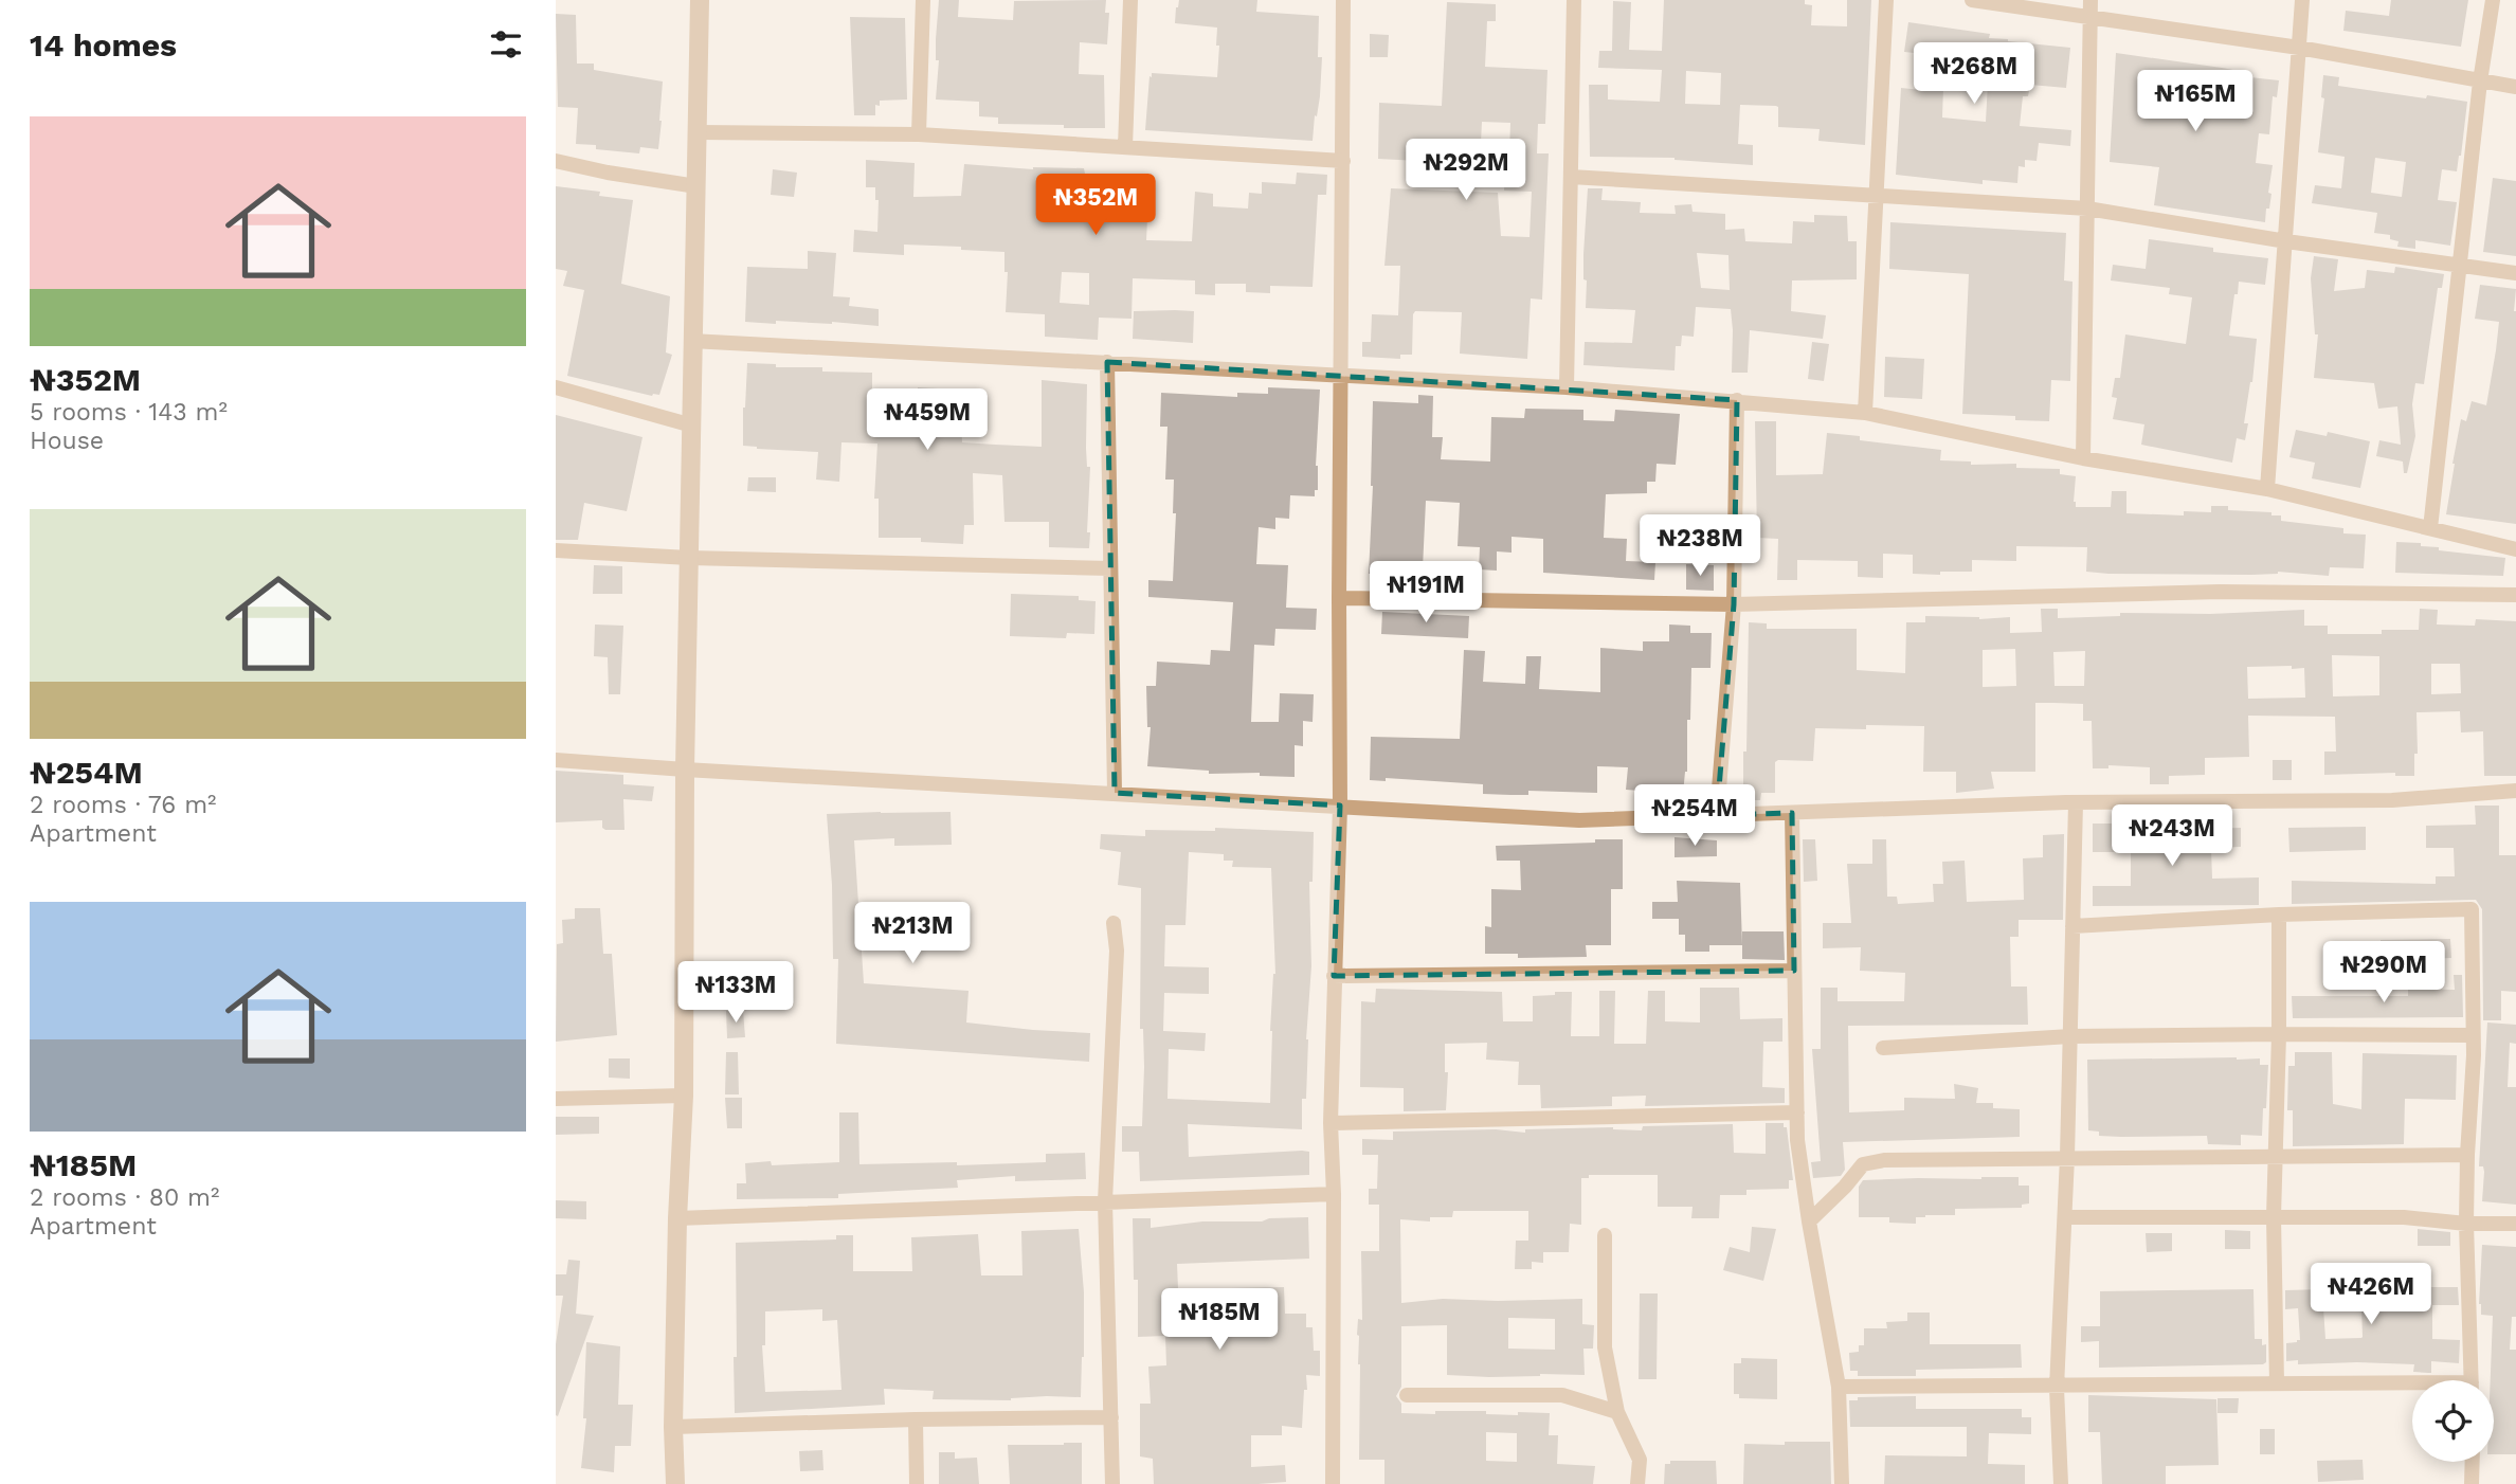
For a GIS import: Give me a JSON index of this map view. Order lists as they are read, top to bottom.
{
  "page": {
    "heading": "14 homes",
    "price": [
      "₦268M",
      "₦165M",
      "₦292M",
      "₦352M",
      "₦459M",
      "₦238M",
      "₦191M",
      "₦254M",
      "₦243M",
      "₦213M",
      "₦290M",
      "₦133M",
      "₦426M",
      "₦185M"
    ],
    "list": [
      {
        "name": "₦352M",
        "note": "5 rooms · 143 m² · House"
      },
      {
        "name": "₦254M",
        "note": "2 rooms · 76 m² · Apartment"
      },
      {
        "name": "₦185M",
        "note": "2 rooms · 80 m² · Apartment"
      }
    ]
  }
}
